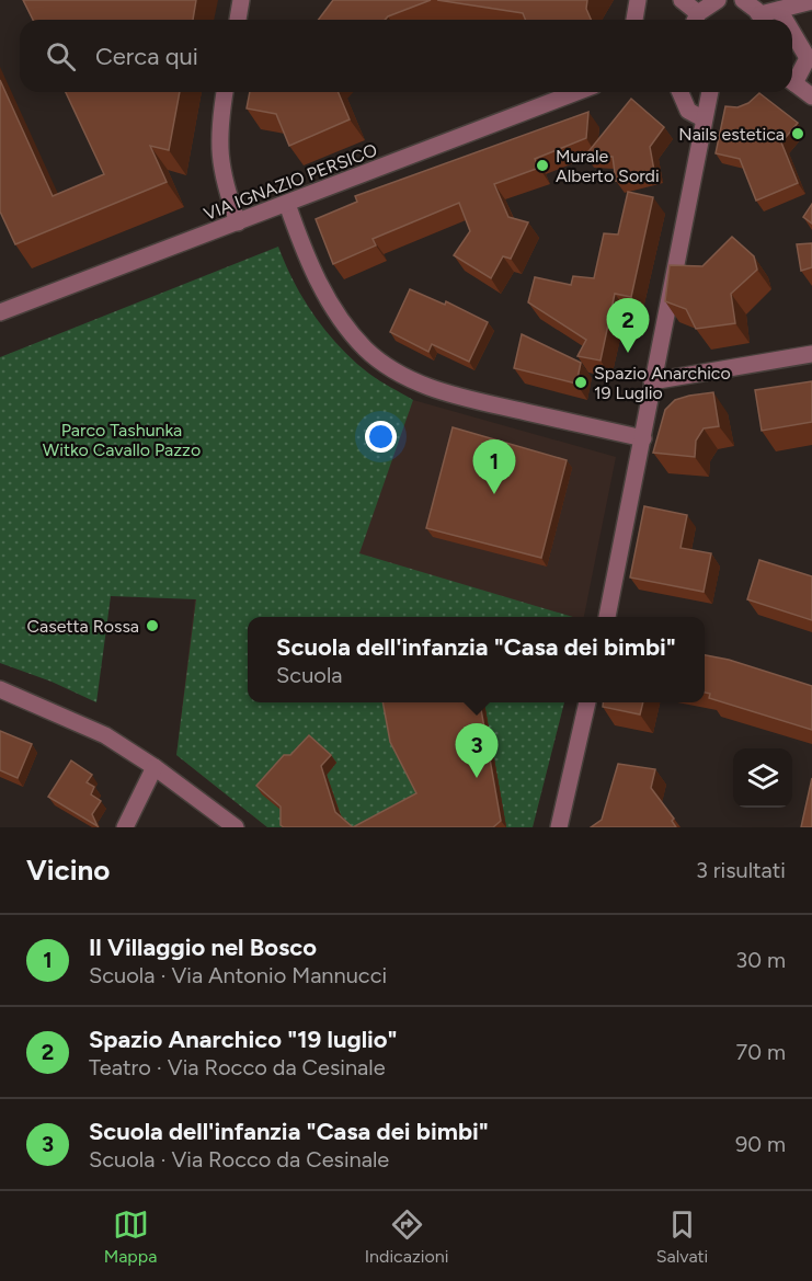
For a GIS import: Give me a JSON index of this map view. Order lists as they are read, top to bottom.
{
  "streets": {
    "street": ["VIA IGNAZIO PERSICO"]
  },
  "parks": ["Parco Tashunka Witko Cavallo Pazzo"],
  "places": [
    "Nails estetica",
    "Murale Alberto Sordi",
    "Spazio Anarchico 19 Luglio",
    "Casetta Rossa"
  ],
  "page": {
    "search": "Cerca qui",
    "pins": ["2", "1", "3"],
    "popup": ["Scuola dell'infanzia \"Casa dei bimbi\"", "Scuola"],
    "heading": ["Vicino", "3 risultati"],
    "list": [
      {
        "mark": "1",
        "name": "Il Villaggio nel Bosco",
        "note": "Scuola · Via Antonio Mannucci",
        "value": "30 m"
      },
      {
        "mark": "2",
        "name": "Spazio Anarchico \"19 luglio\"",
        "note": "Teatro · Via Rocco da Cesinale",
        "value": "70 m"
      },
      {
        "mark": "3",
        "name": "Scuola dell'infanzia \"Casa dei bimbi\"",
        "note": "Scuola · Via Rocco da Cesinale",
        "value": "90 m"
      }
    ],
    "nav": ["Mappa", "Indicazioni", "Salvati"]
  }
}
